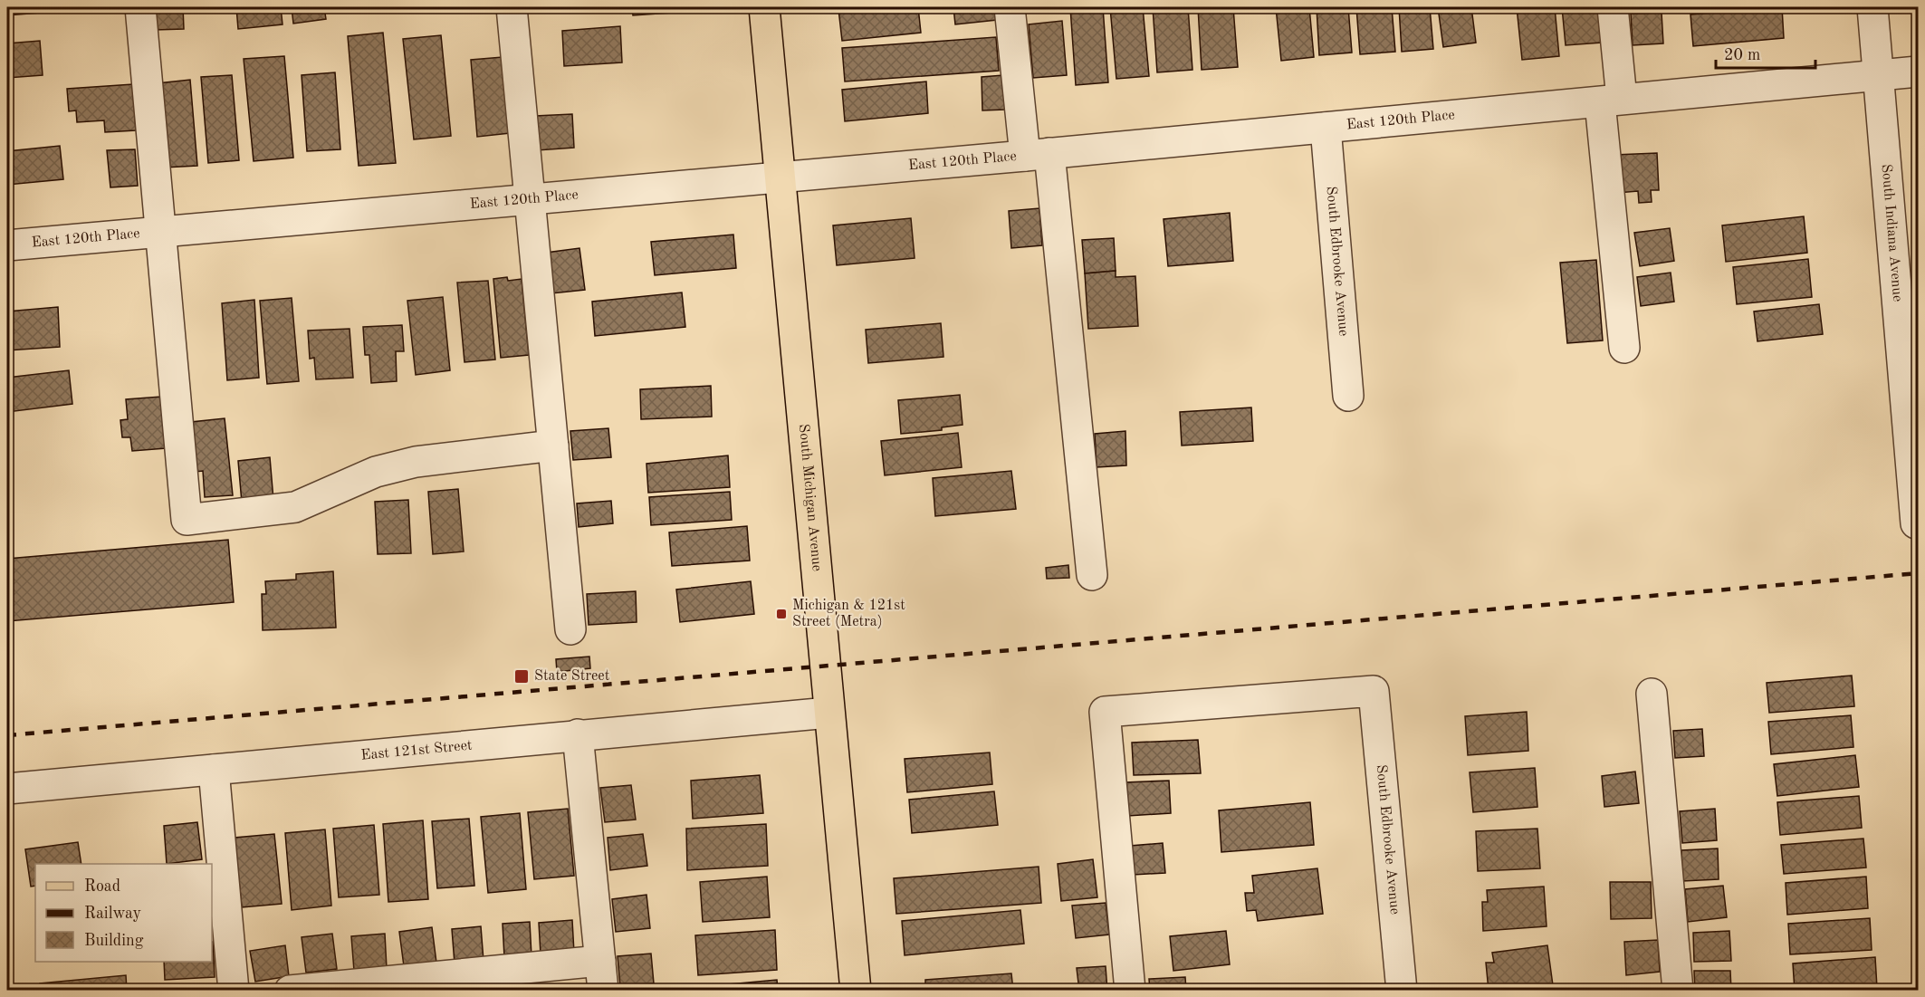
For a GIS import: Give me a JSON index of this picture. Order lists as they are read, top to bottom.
{
  "streets": {
    "main road": ["South Michigan Avenue"],
    "street": [
      "East 120th Place",
      "South Indiana Avenue",
      "South Edbrooke Avenue",
      "East 121st Street"
    ]
  },
  "crossings": [
    ["East 120th Place", "South Indiana Avenue"],
    ["East 120th Place", "South Edbrooke Avenue"],
    ["East 120th Place", "South Michigan Avenue"],
    ["South Michigan Avenue", "East 121st Street"]
  ],
  "places": {
    "transit": ["Michigan & 121st Street (Metra)", "State Street"]
  },
  "legend": ["Road", "Railway", "Building"],
  "scale_bar": "20 m"
}
